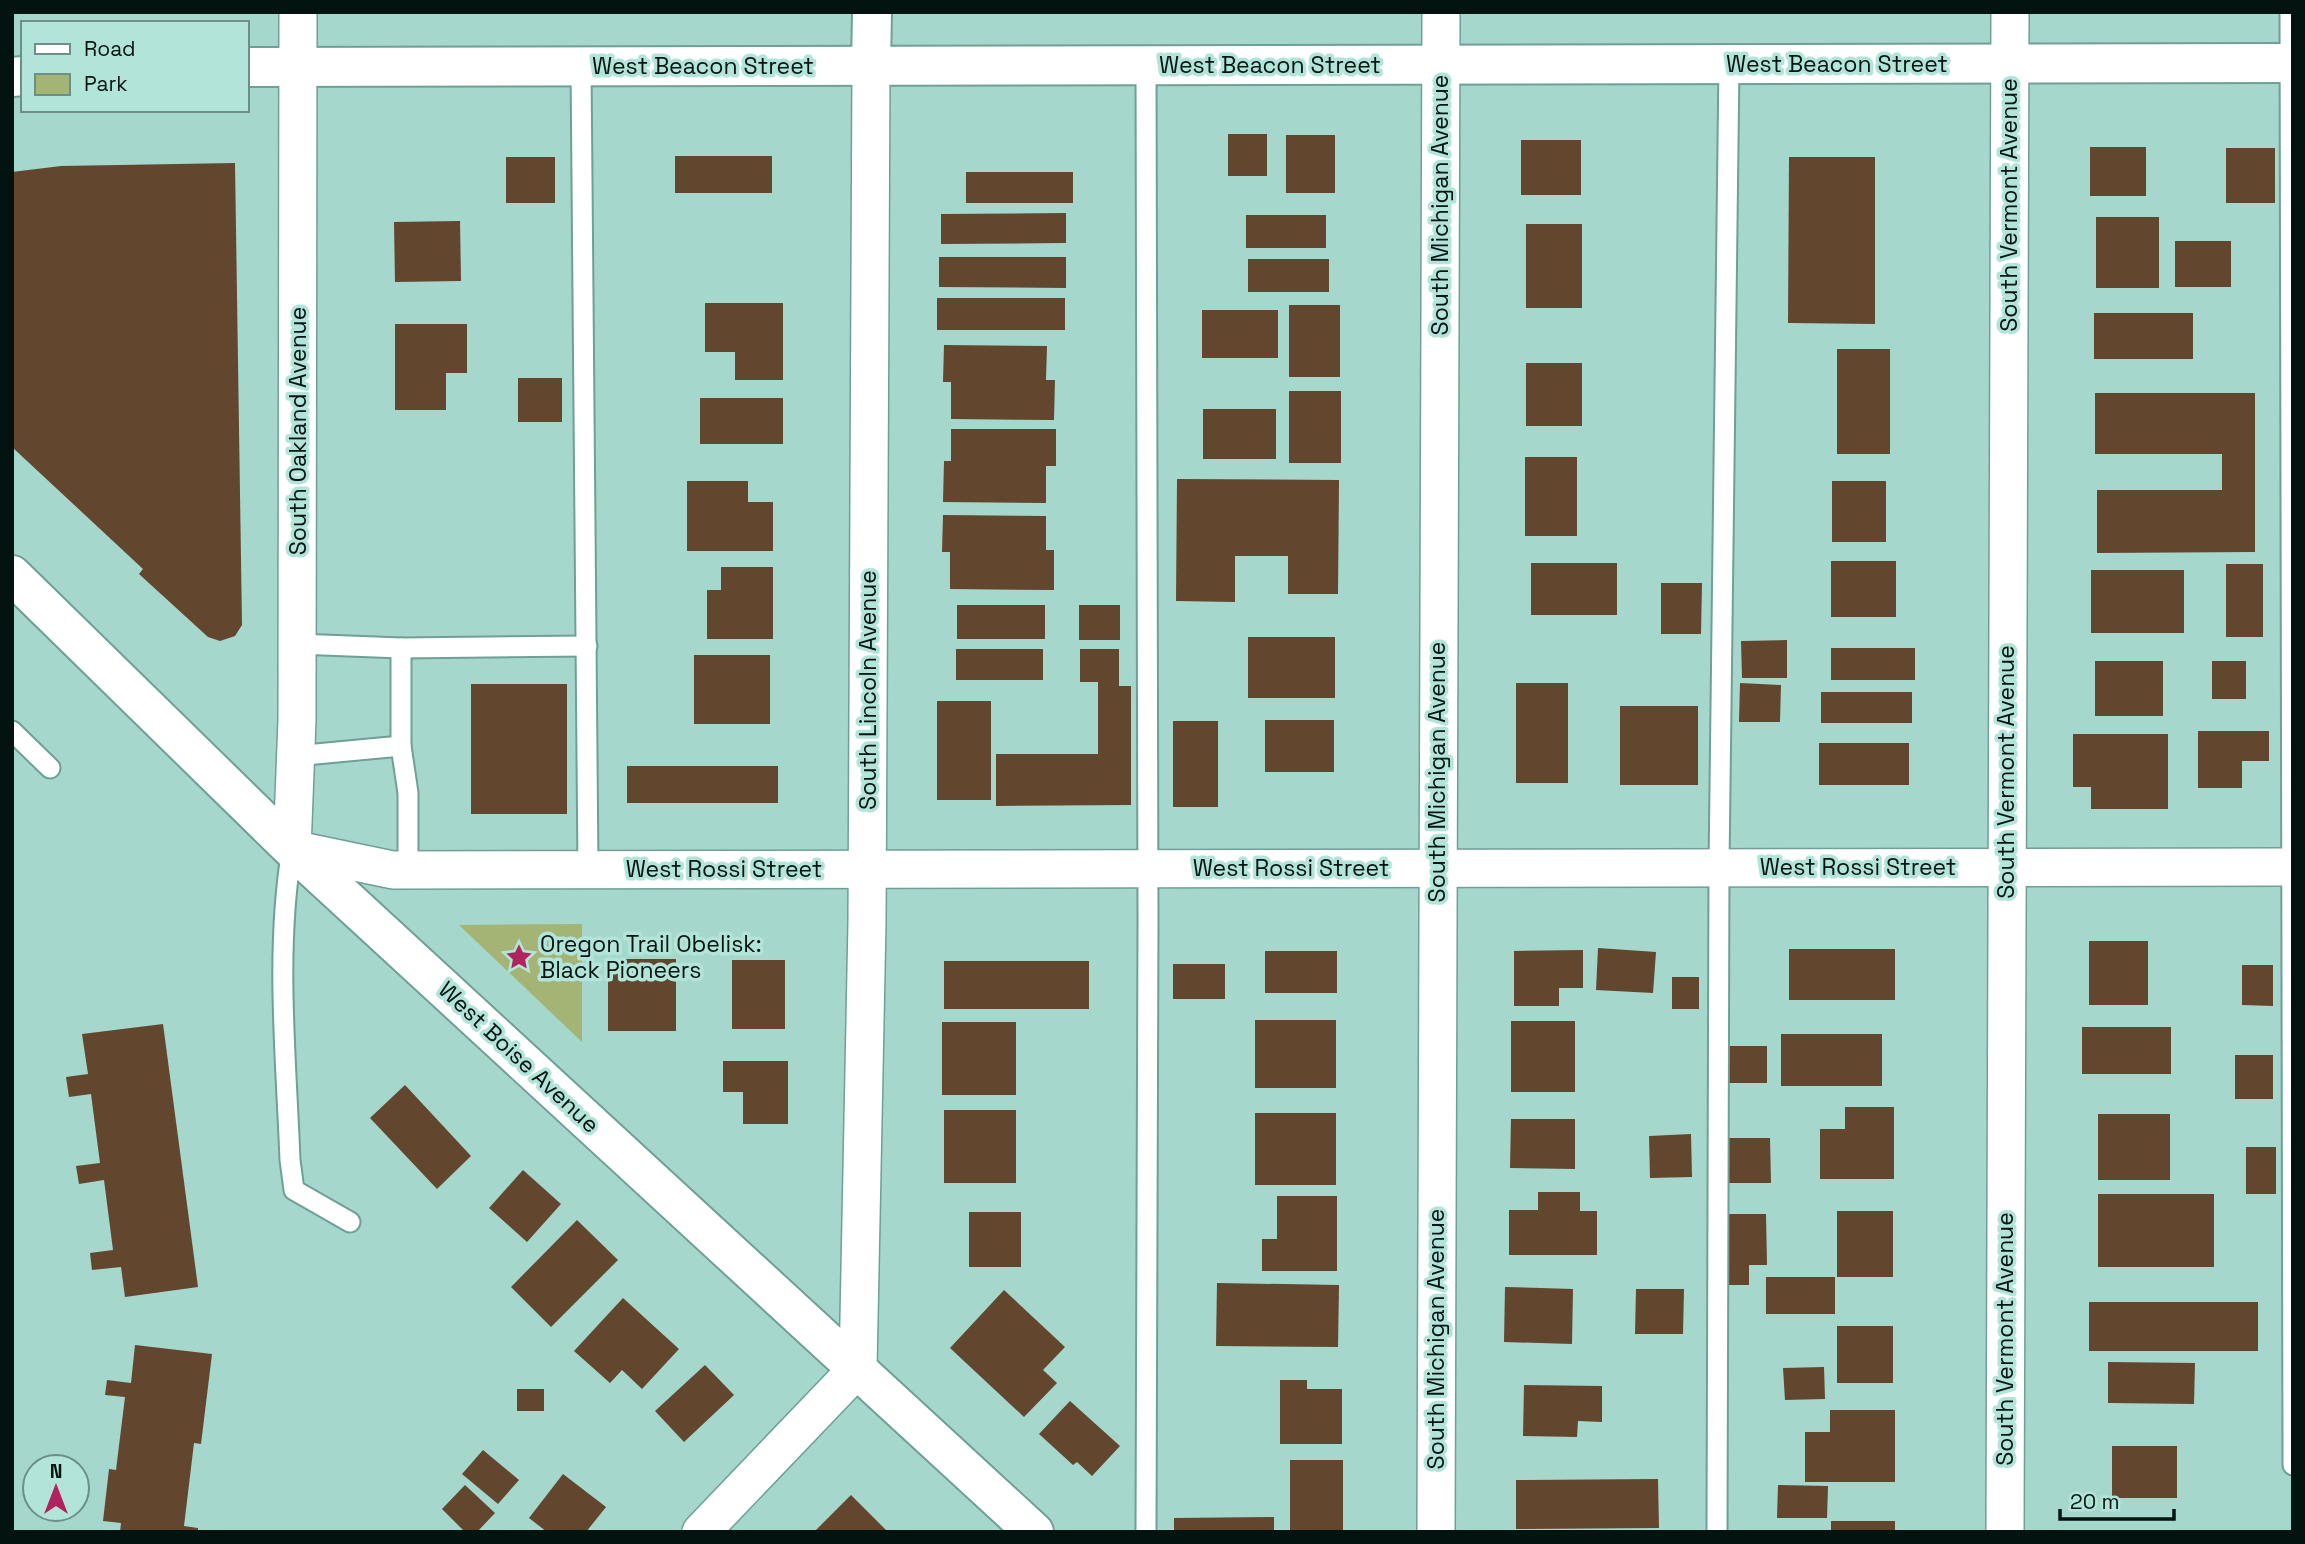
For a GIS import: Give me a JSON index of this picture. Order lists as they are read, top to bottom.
{
  "streets": {
    "street": [
      "West Beacon Street",
      "South Michigan Avenue",
      "South Vermont Avenue",
      "South Oakland Avenue",
      "South Lincoln Avenue",
      "West Rossi Street",
      "West Boise Avenue"
    ]
  },
  "crossings": [
    ["West Beacon Street", "South Michigan Avenue"],
    ["West Beacon Street", "South Vermont Avenue"],
    ["West Beacon Street", "South Oakland Avenue"],
    ["West Beacon Street", "South Lincoln Avenue"],
    ["South Michigan Avenue", "West Rossi Street"],
    ["South Vermont Avenue", "West Rossi Street"],
    ["South Oakland Avenue", "West Rossi Street"],
    ["South Oakland Avenue", "West Boise Avenue"],
    ["South Lincoln Avenue", "West Rossi Street"],
    ["South Lincoln Avenue", "West Boise Avenue"],
    ["West Rossi Street", "West Boise Avenue"]
  ],
  "places": {
    "place": ["Oregon Trail Obelisk: Black Pioneers"]
  },
  "legend": ["Road", "Park"],
  "scale_bar": "20 m",
  "north": "top"
}
